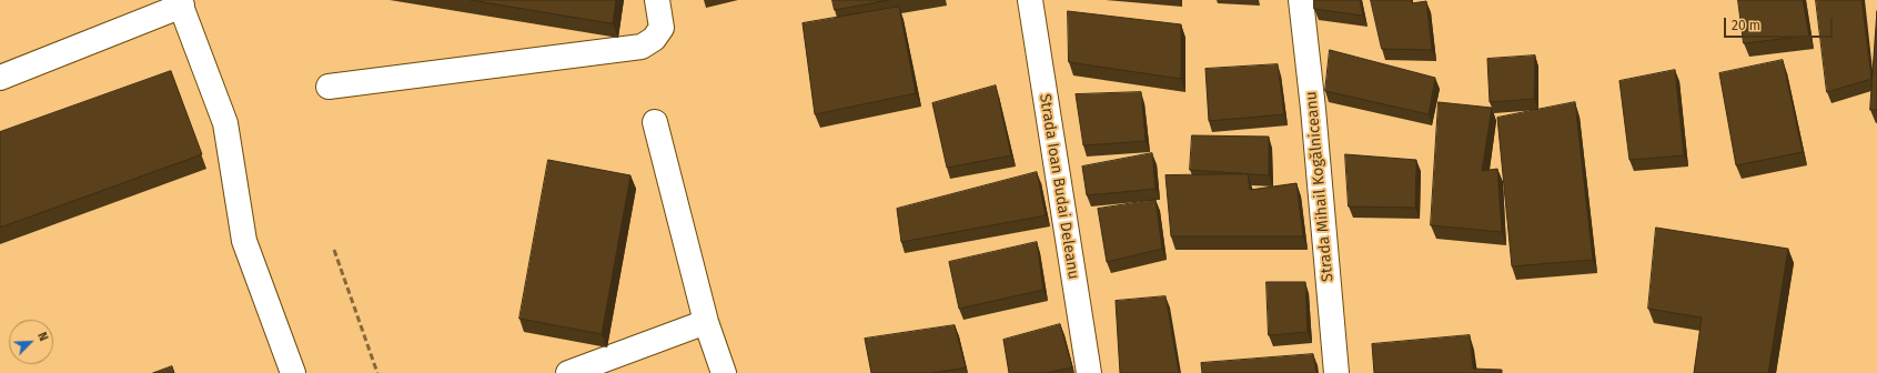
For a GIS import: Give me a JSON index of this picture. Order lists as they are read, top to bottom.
{
  "streets": {
    "street": ["Strada Ioan Budai Deleanu", "Strada Mihail Kogălniceanu"]
  },
  "scale_bar": "20 m",
  "north": "top right"
}
